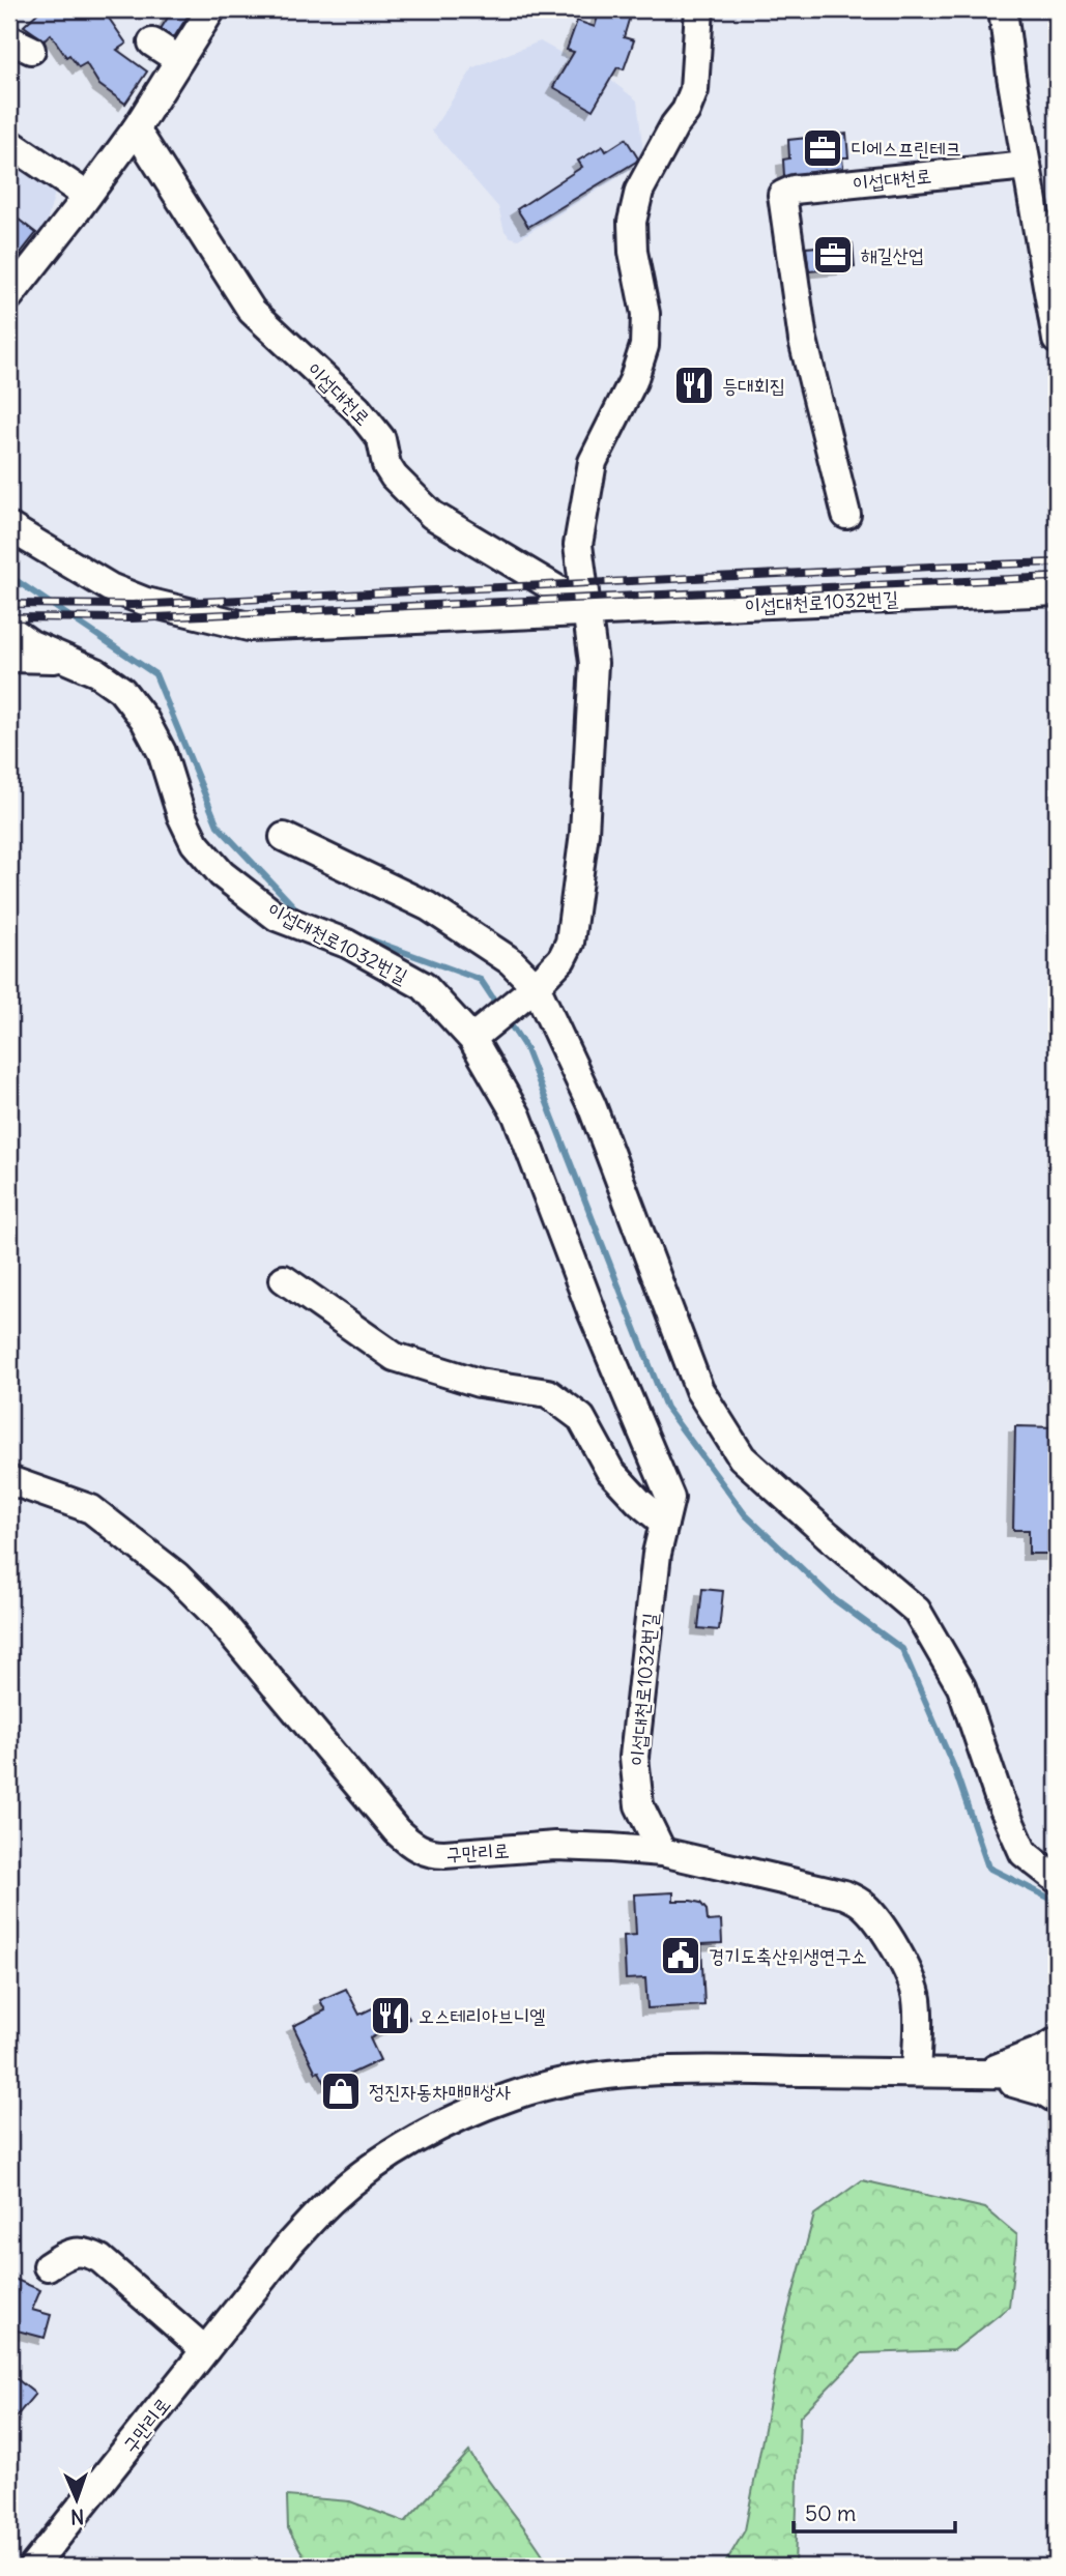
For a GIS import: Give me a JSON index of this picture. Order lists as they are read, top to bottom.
{
  "streets": {
    "street": ["이섭대천로", "이섭대천로1032번길", "구만리로"]
  },
  "crossings": [
    ["이섭대천로", "이섭대천로1032번길"],
    ["이섭대천로1032번길", "구만리로"]
  ],
  "places": {
    "office": ["디에스프린테크", "해길산업"],
    "restaurant": ["등대회집", "오스테리아브니엘"],
    "public building": ["경기도축산위생연구소"],
    "shop": ["정진자동차매매상사"]
  },
  "scale_bar": "50 m",
  "north": "bottom"
}
